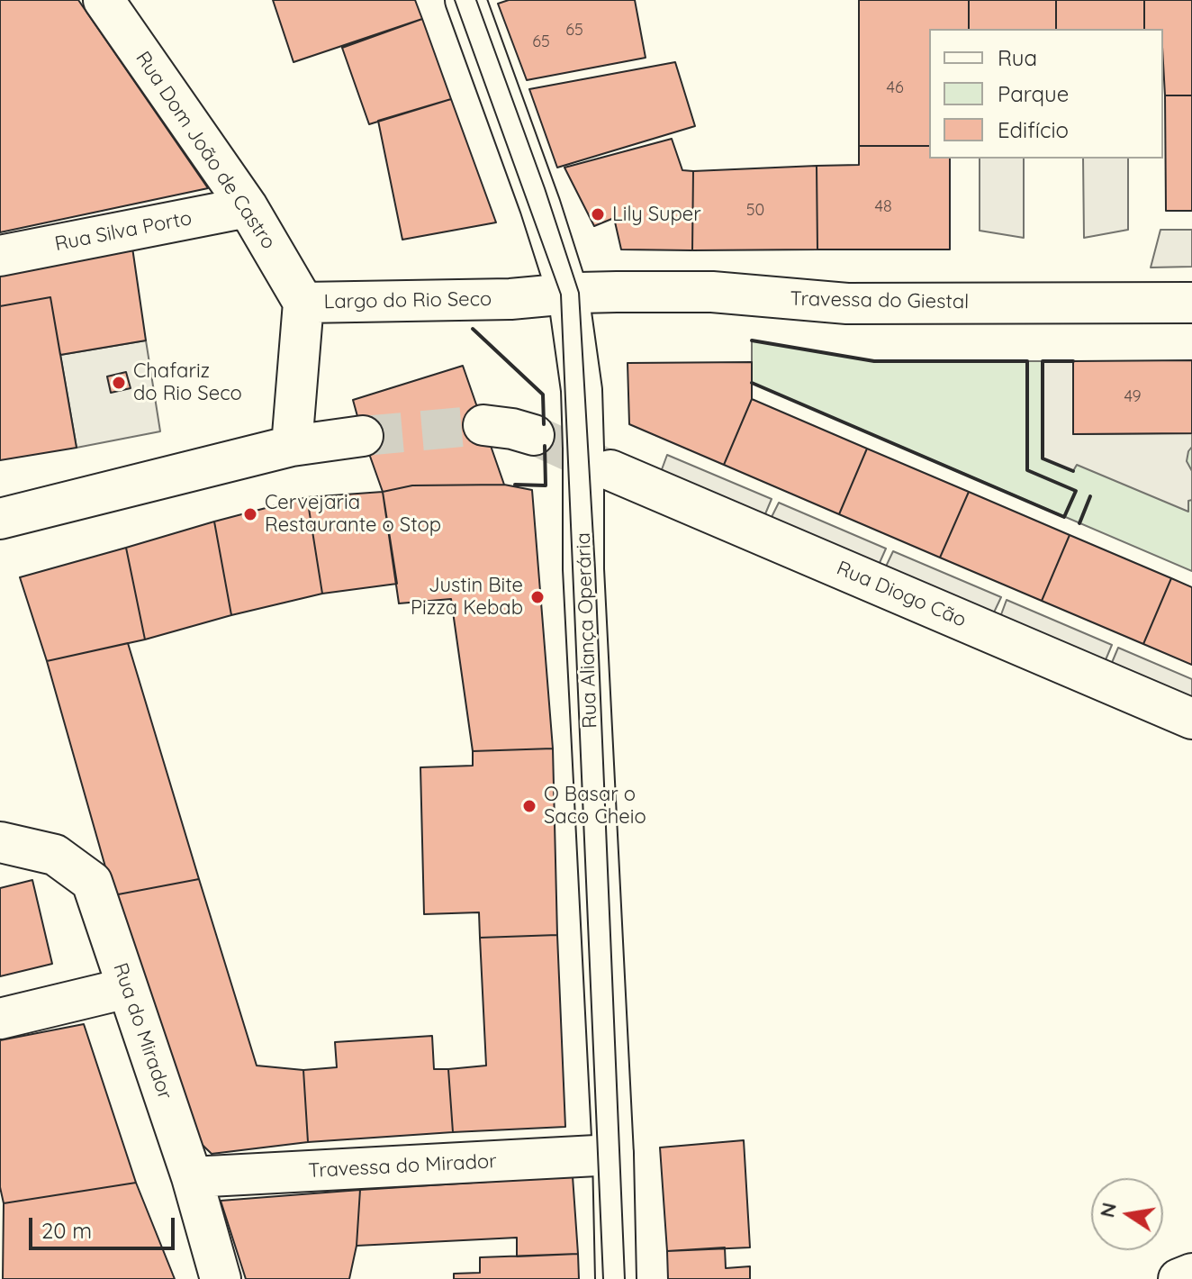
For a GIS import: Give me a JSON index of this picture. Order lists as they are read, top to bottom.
{
  "streets": {
    "street": [
      "Rua Dom João de Castro",
      "Rua Silva Porto",
      "Largo do Rio Seco",
      "Travessa do Giestal",
      "Rua Diogo Cão",
      "Rua Aliança Operária",
      "Rua do Mirador",
      "Travessa do Mirador"
    ]
  },
  "crossings": [
    ["Rua Dom João de Castro", "Rua Silva Porto"],
    ["Rua Dom João de Castro", "Largo do Rio Seco"],
    ["Largo do Rio Seco", "Travessa do Giestal"],
    ["Largo do Rio Seco", "Rua Aliança Operária"],
    ["Travessa do Giestal", "Rua Aliança Operária"],
    ["Rua Aliança Operária", "Travessa do Mirador"],
    ["Rua do Mirador", "Travessa do Mirador"]
  ],
  "places": [
    "Lily Super",
    "Chafariz do Rio Seco",
    "Cervejaria Restaurante o Stop",
    "Justin Bite Pizza Kebab",
    "O Basar o Saco Cheio"
  ],
  "house_numbers": [
    "65",
    "65",
    "46",
    "48",
    "50",
    "49"
  ],
  "legend": ["Rua", "Parque", "Edifício"],
  "scale_bar": "20 m",
  "north": "left"
}
